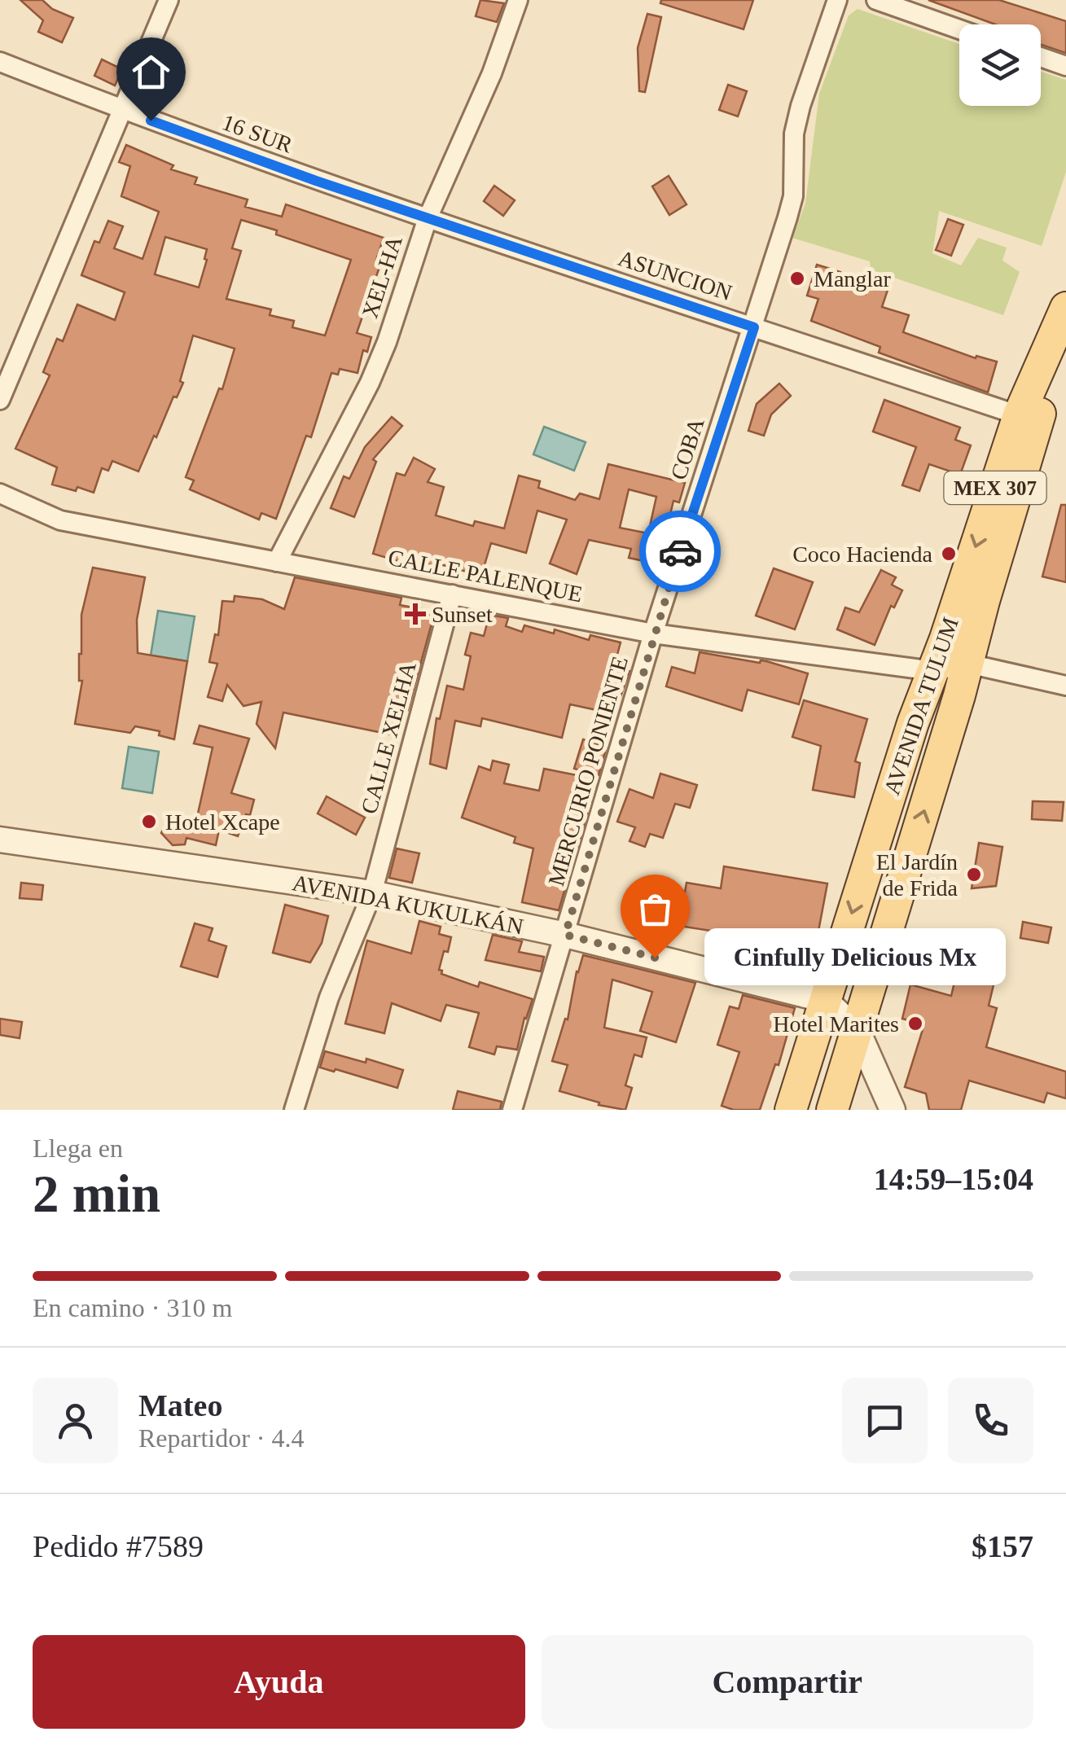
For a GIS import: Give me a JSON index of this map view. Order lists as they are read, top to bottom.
{
  "streets": {
    "main road": ["MEX 307", "AVENIDA TULUM"],
    "street": [
      "16 SUR",
      "ASUNCION",
      "XEL-HA",
      "COBA",
      "CALLE PALENQUE",
      "CALLE XELHA",
      "MERCURIO PONIENTE",
      "AVENIDA KUKULKÁN"
    ]
  },
  "crossings": [
    ["16 SUR", "ASUNCION"],
    ["ASUNCION", "XEL-HA"],
    ["ASUNCION", "COBA"],
    ["ASUNCION", "AVENIDA TULUM"],
    ["XEL-HA", "CALLE PALENQUE"],
    ["COBA", "CALLE PALENQUE"],
    ["COBA", "MERCURIO PONIENTE"],
    ["CALLE PALENQUE", "AVENIDA TULUM"],
    ["CALLE PALENQUE", "CALLE XELHA"],
    ["CALLE PALENQUE", "MERCURIO PONIENTE"],
    ["AVENIDA TULUM", "AVENIDA KUKULKÁN"],
    ["CALLE XELHA", "AVENIDA KUKULKÁN"],
    ["MERCURIO PONIENTE", "AVENIDA KUKULKÁN"]
  ],
  "places": {
    "other": [
      "Manglar",
      "Coco Hacienda",
      "Hotel Xcape",
      "El Jardín de Frida",
      "Cinfully Delicious Mx",
      "Hotel Marites"
    ],
    "health": ["Sunset"]
  },
  "page": {
    "bubble": "Cinfully Delicious Mx",
    "heading": ["2 min", "Llega en", "14:59–15:04"],
    "panel": [
      "Mateo",
      "Repartidor · 4.4",
      "Pedido #7589",
      "$157"
    ],
    "bar": "En camino · 310 m",
    "buttons": ["Ayuda", "Compartir"]
  }
}
